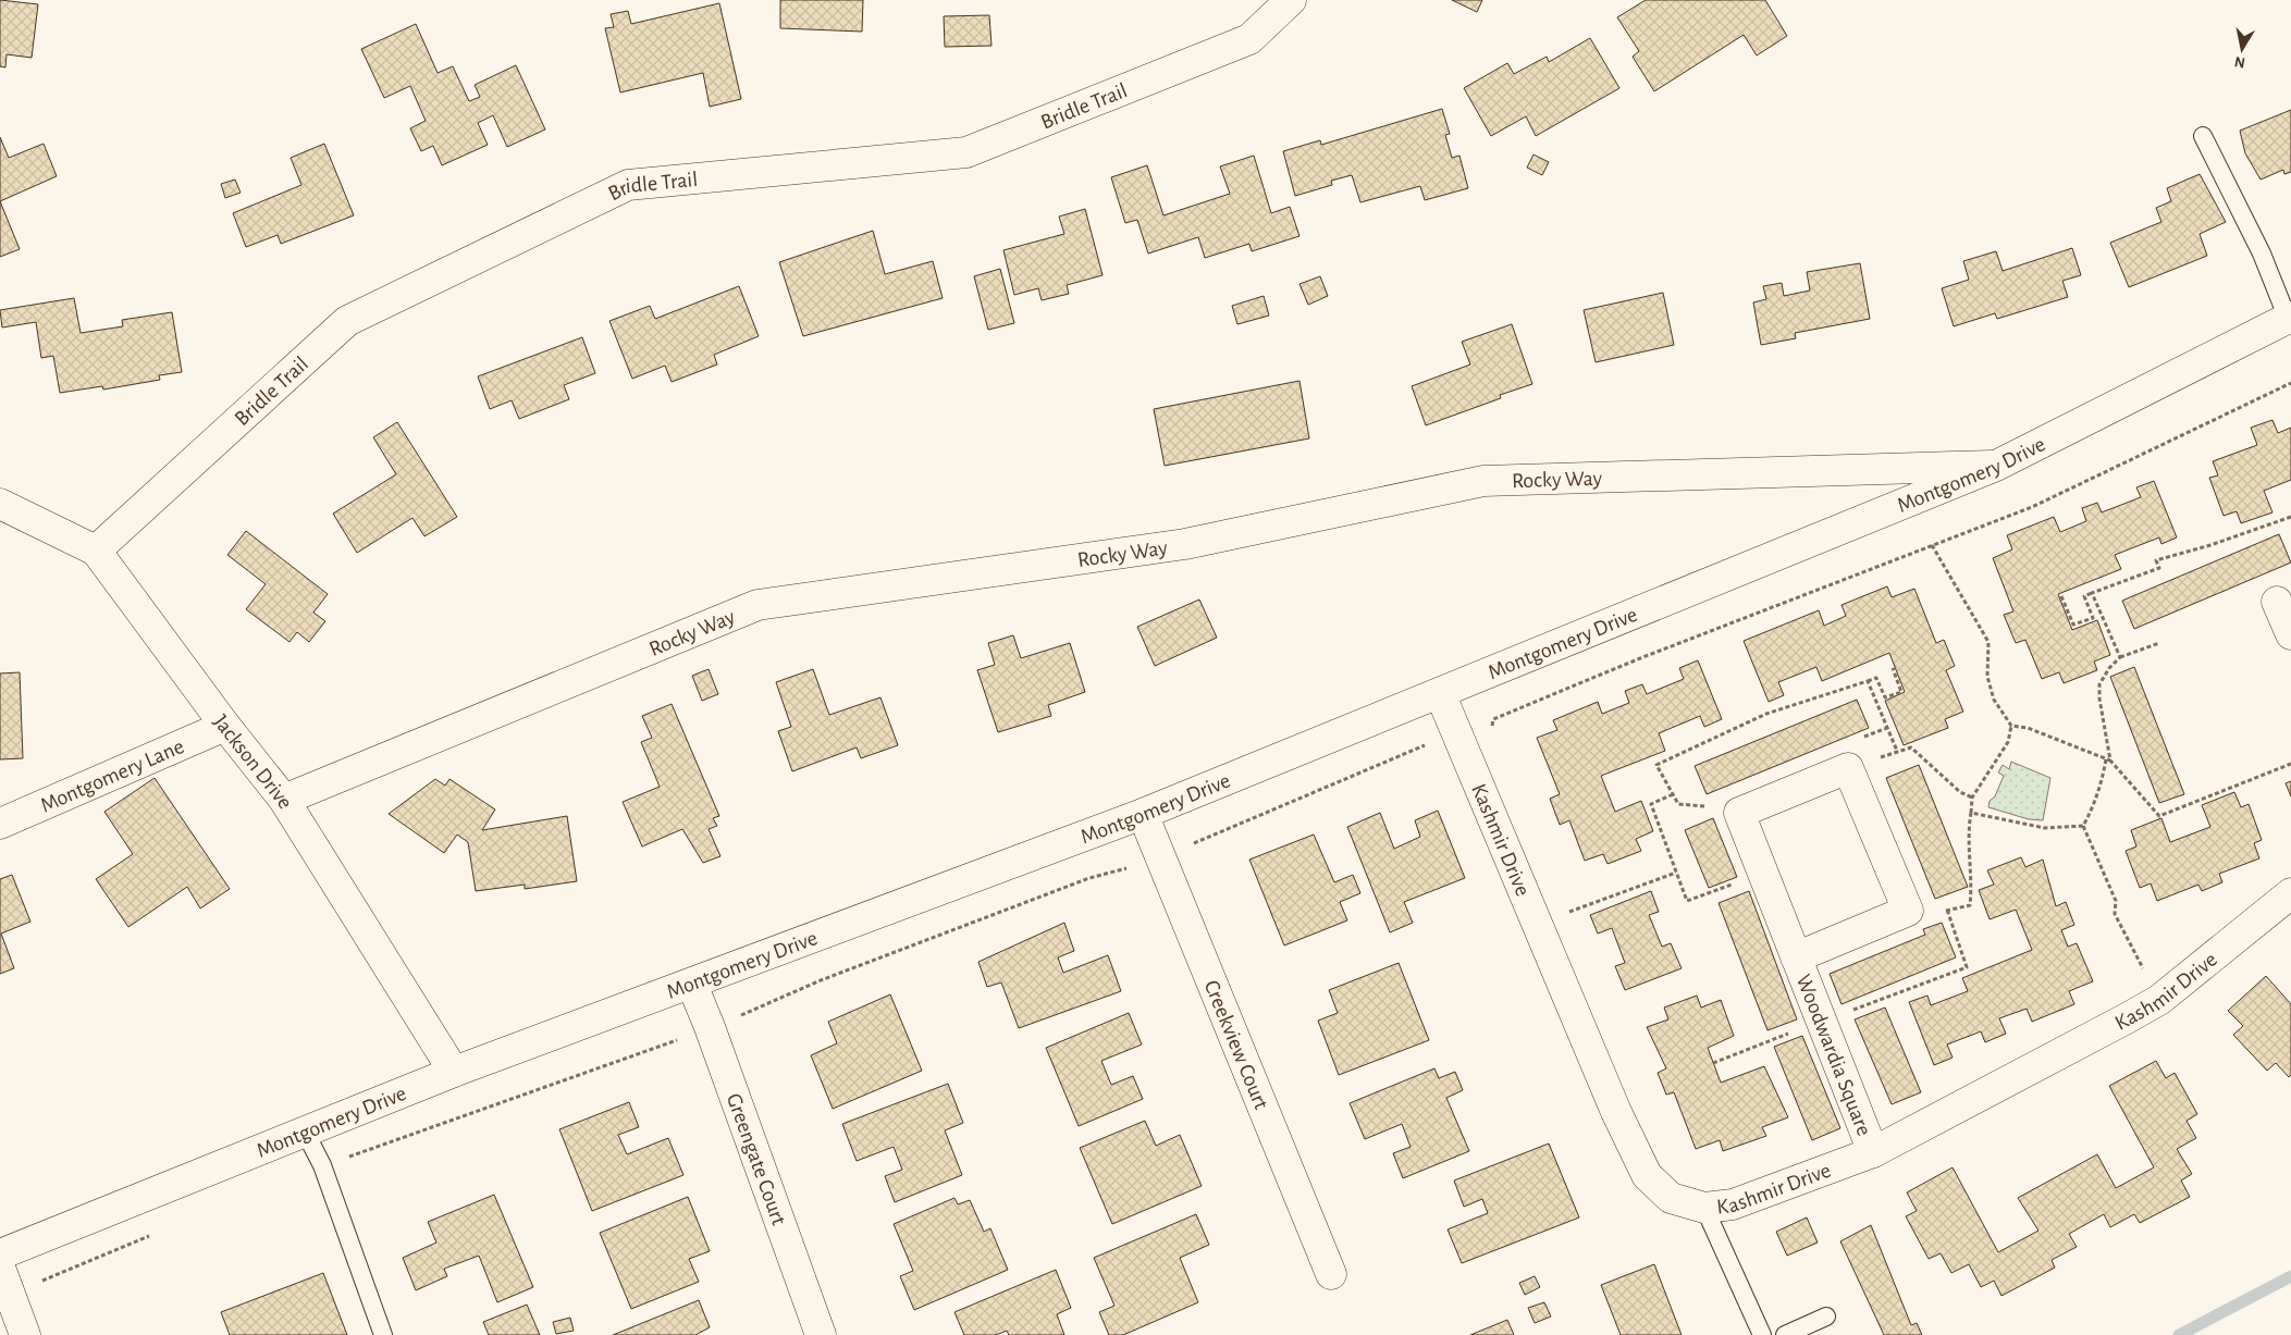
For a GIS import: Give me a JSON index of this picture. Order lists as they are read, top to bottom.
{
  "streets": {
    "street": [
      "Bridle Trail",
      "Montgomery Drive",
      "Rocky Way",
      "Jackson Drive",
      "Montgomery Lane",
      "Kashmir Drive",
      "Creekview Court",
      "Woodwardia Square",
      "Greengate Court"
    ]
  },
  "crossings": [
    ["Bridle Trail", "Jackson Drive"],
    ["Montgomery Drive", "Rocky Way"],
    ["Montgomery Drive", "Jackson Drive"],
    ["Montgomery Drive", "Kashmir Drive"],
    ["Montgomery Drive", "Creekview Court"],
    ["Montgomery Drive", "Greengate Court"],
    ["Rocky Way", "Jackson Drive"],
    ["Jackson Drive", "Montgomery Lane"],
    ["Kashmir Drive", "Woodwardia Square"]
  ],
  "north": "bottom"
}
